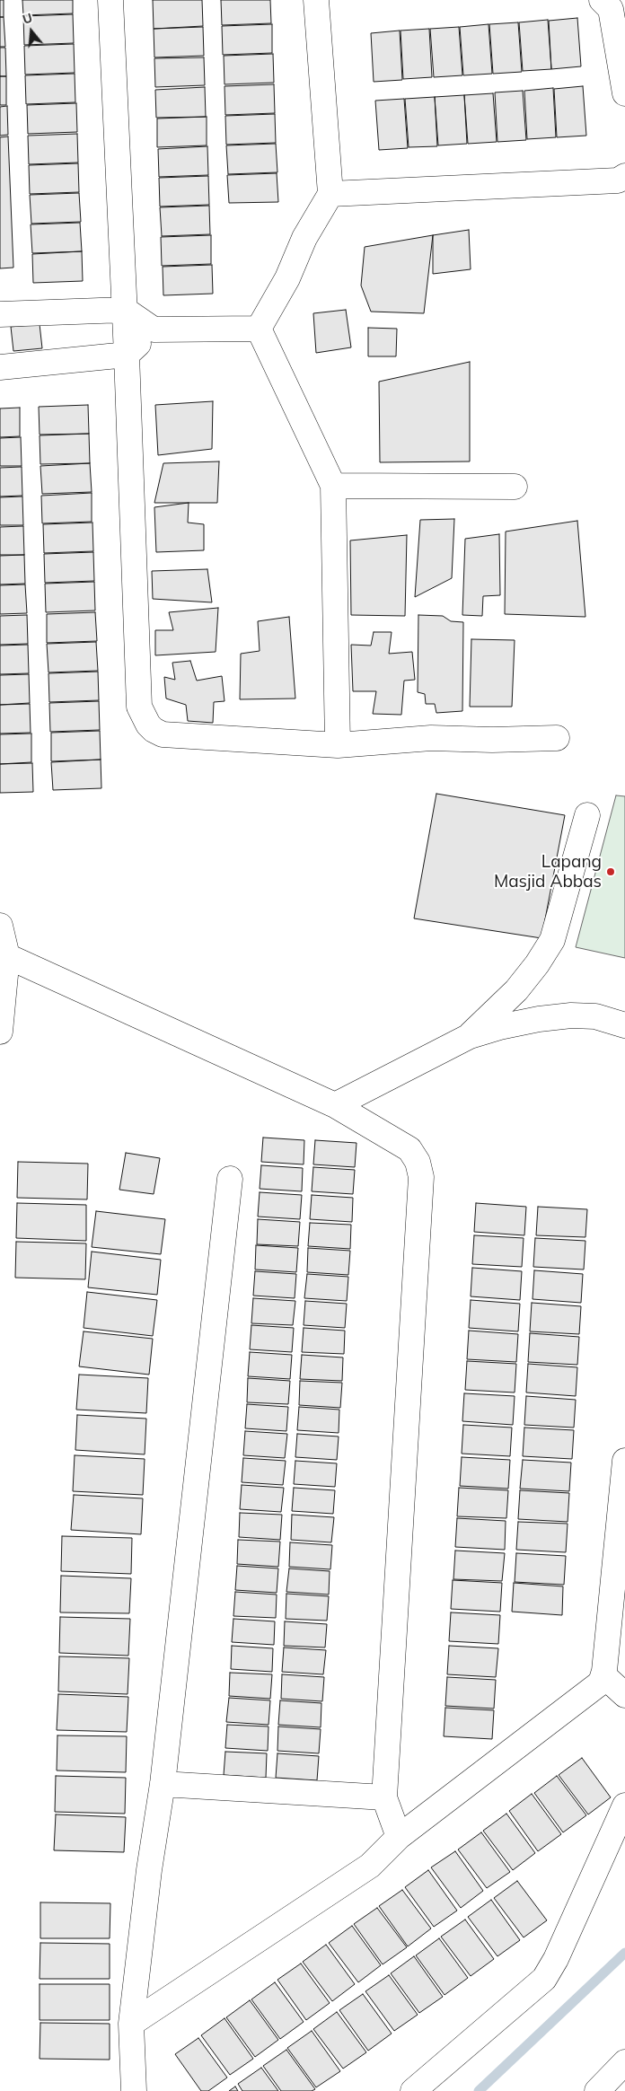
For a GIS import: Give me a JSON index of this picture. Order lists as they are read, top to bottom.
{
  "places": ["Lapang Masjid Abbas"],
  "north": "top"
}
